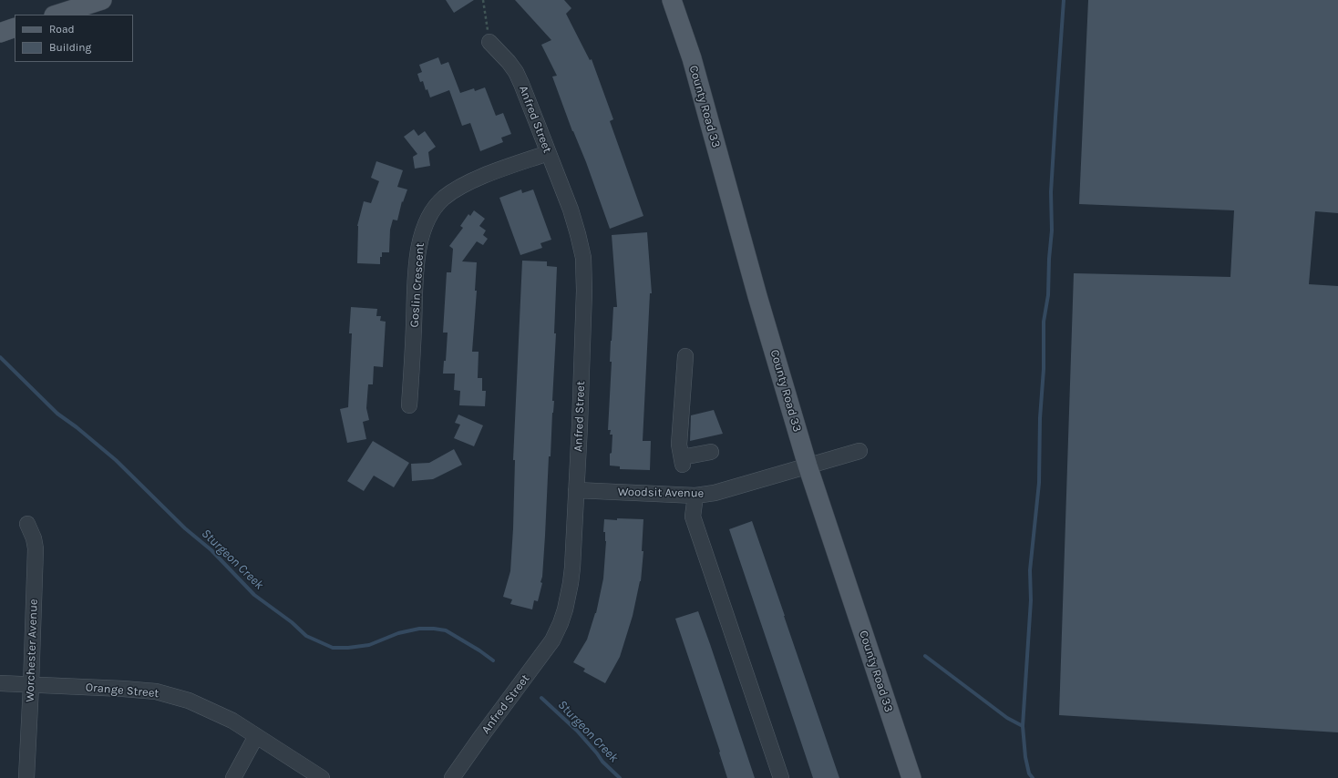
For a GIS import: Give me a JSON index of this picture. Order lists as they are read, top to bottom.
{
  "streets": {
    "main road": ["County Road 33"],
    "street": [
      "Anfred Street",
      "Goslin Crescent",
      "Woodsit Avenue",
      "Worchester Avenue",
      "Orange Street"
    ]
  },
  "crossings": [
    ["County Road 33", "Woodsit Avenue"],
    ["Anfred Street", "Goslin Crescent"],
    ["Anfred Street", "Woodsit Avenue"],
    ["Worchester Avenue", "Orange Street"]
  ],
  "water": ["Sturgeon Creek"],
  "legend": ["Road", "Building"]
}
